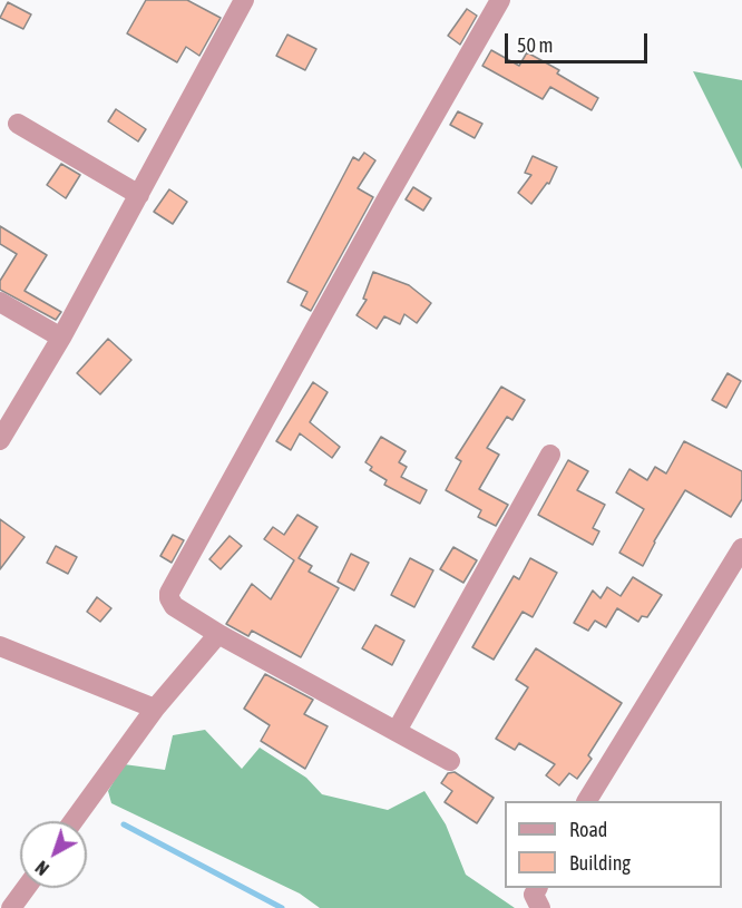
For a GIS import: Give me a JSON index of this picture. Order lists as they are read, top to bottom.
{
  "legend": ["Road", "Building"],
  "scale_bar": "50 m",
  "north": "bottom left"
}
